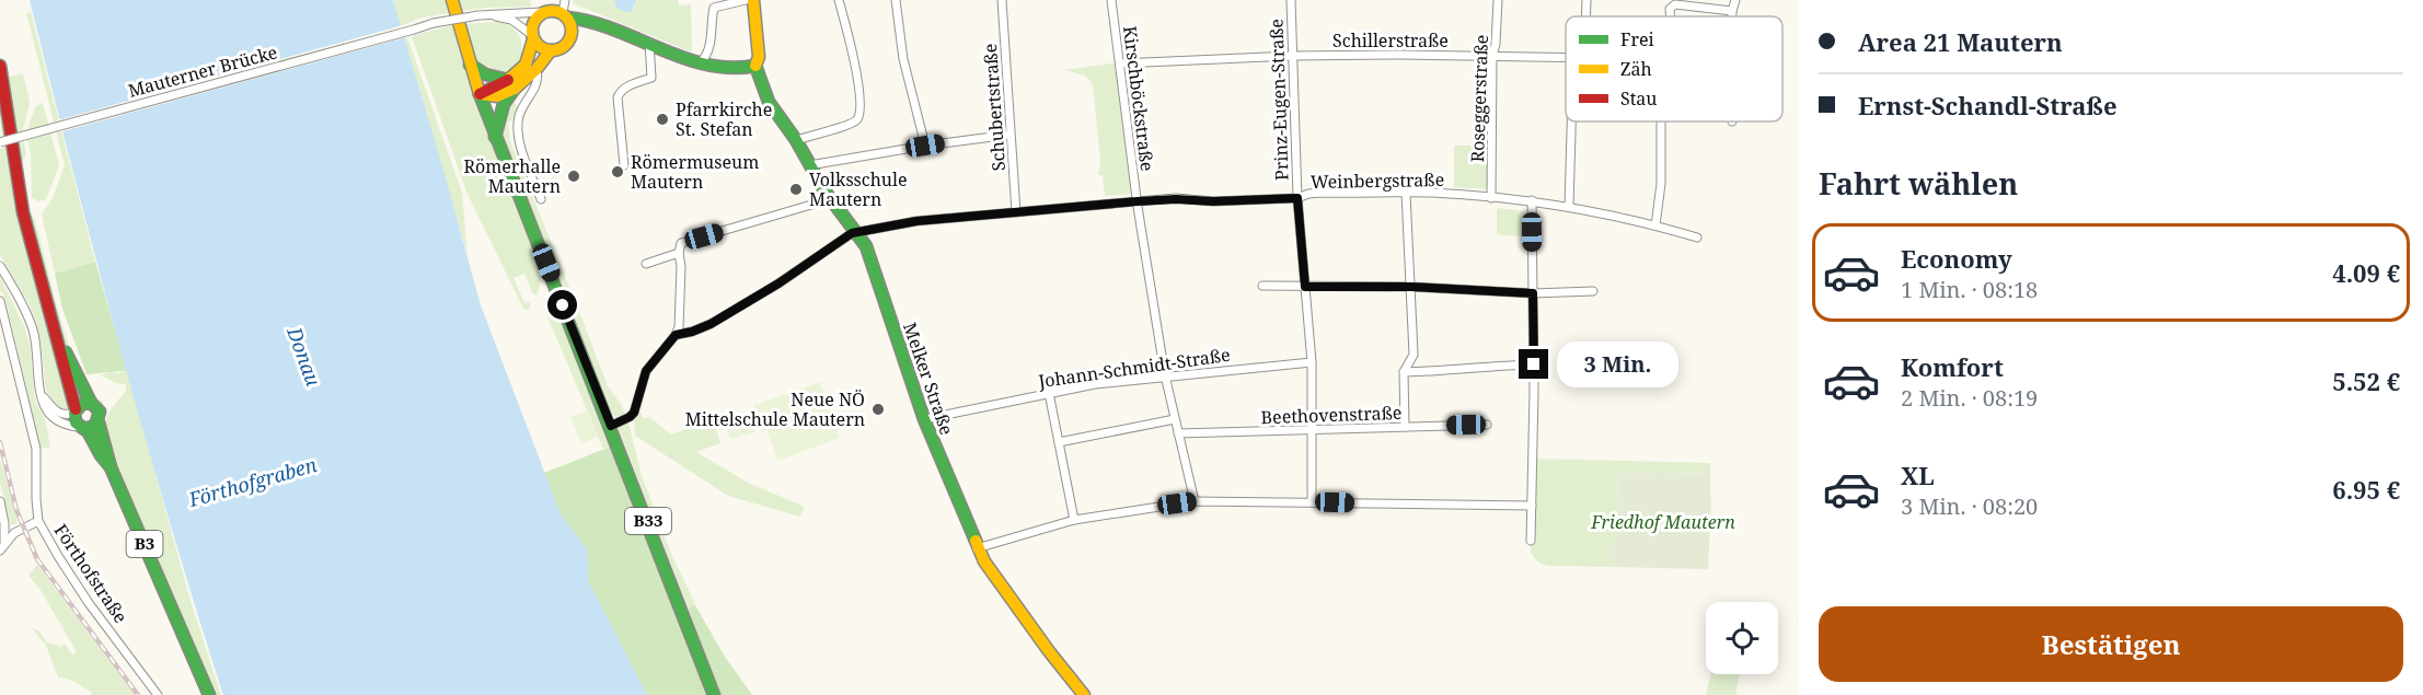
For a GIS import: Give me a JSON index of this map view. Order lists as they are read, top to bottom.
{
  "streets": {
    "main road": ["Melker Straße", "B33", "B3"],
    "street": [
      "Schillerstraße",
      "Mauterner Brücke",
      "Kirschböckstraße",
      "Roseggerstraße",
      "Prinz-Eugen-Straße",
      "Schubertstraße",
      "Weinbergstraße",
      "Johann-Schmidt-Straße",
      "Beethovenstraße",
      "Förthofstraße"
    ]
  },
  "crossings": [
    ["Schillerstraße", "Kirschböckstraße"],
    ["Schillerstraße", "Roseggerstraße"],
    ["Schillerstraße", "Prinz-Eugen-Straße"],
    ["Kirschböckstraße", "Weinbergstraße"],
    ["Kirschböckstraße", "Johann-Schmidt-Straße"],
    ["Kirschböckstraße", "Beethovenstraße"],
    ["Roseggerstraße", "Weinbergstraße"],
    ["Prinz-Eugen-Straße", "Weinbergstraße"],
    ["Prinz-Eugen-Straße", "Johann-Schmidt-Straße"],
    ["Prinz-Eugen-Straße", "Beethovenstraße"],
    ["Schubertstraße", "Weinbergstraße"],
    ["Weinbergstraße", "Melker Straße"],
    ["Johann-Schmidt-Straße", "Melker Straße"]
  ],
  "water": ["Donau", "Förthofgraben"],
  "parks": ["Friedhof Mautern"],
  "places": [
    "Pfarrkirche St. Stefan",
    "Römermuseum Mautern",
    "Römerhalle Mautern",
    "Volksschule Mautern",
    "Neue NÖ Mittelschule Mautern"
  ],
  "legend": ["Frei", "Zäh", "Stau"],
  "page": {
    "banner": ["Area 21 Mautern", "Ernst-Schandl-Straße"],
    "heading": "Fahrt wählen",
    "list": [
      {
        "name": "Economy",
        "note": "1 Min. · 08:18",
        "value": "4.09 €"
      },
      {
        "name": "Komfort",
        "note": "2 Min. · 08:19",
        "value": "5.52 €"
      },
      {
        "name": "XL",
        "note": "3 Min. · 08:20",
        "value": "6.95 €"
      }
    ],
    "bubble": "3 Min.",
    "buttons": "Bestätigen"
  }
}
